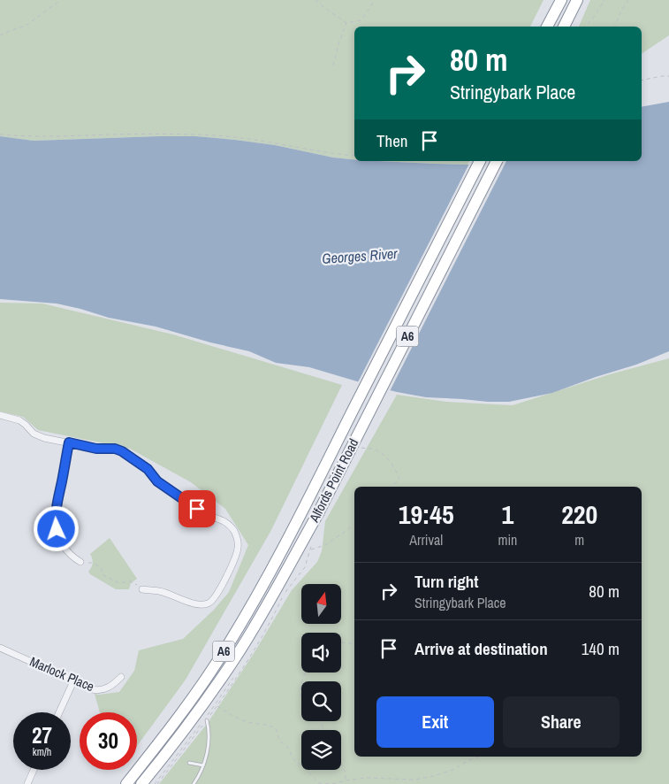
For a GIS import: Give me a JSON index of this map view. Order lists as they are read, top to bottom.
{
  "streets": {
    "highway": ["A6", "Alfords Point Road"],
    "street": ["Marlock Place"]
  },
  "water": ["Georges River"],
  "north": "top",
  "page": {
    "turn": ["80 m", "Stringybark Place"],
    "then": "Then",
    "eta": [
      "19:45",
      "Arrival",
      "1",
      "min",
      "220",
      "m"
    ],
    "list": [
      {
        "name": "Turn right",
        "note": "Stringybark Place",
        "value": "80 m"
      },
      {
        "name": "Arrive at destination",
        "value": "140 m"
      }
    ],
    "buttons": ["Exit", "Share"],
    "speed": "27 km/h",
    "limit": "30"
  }
}
